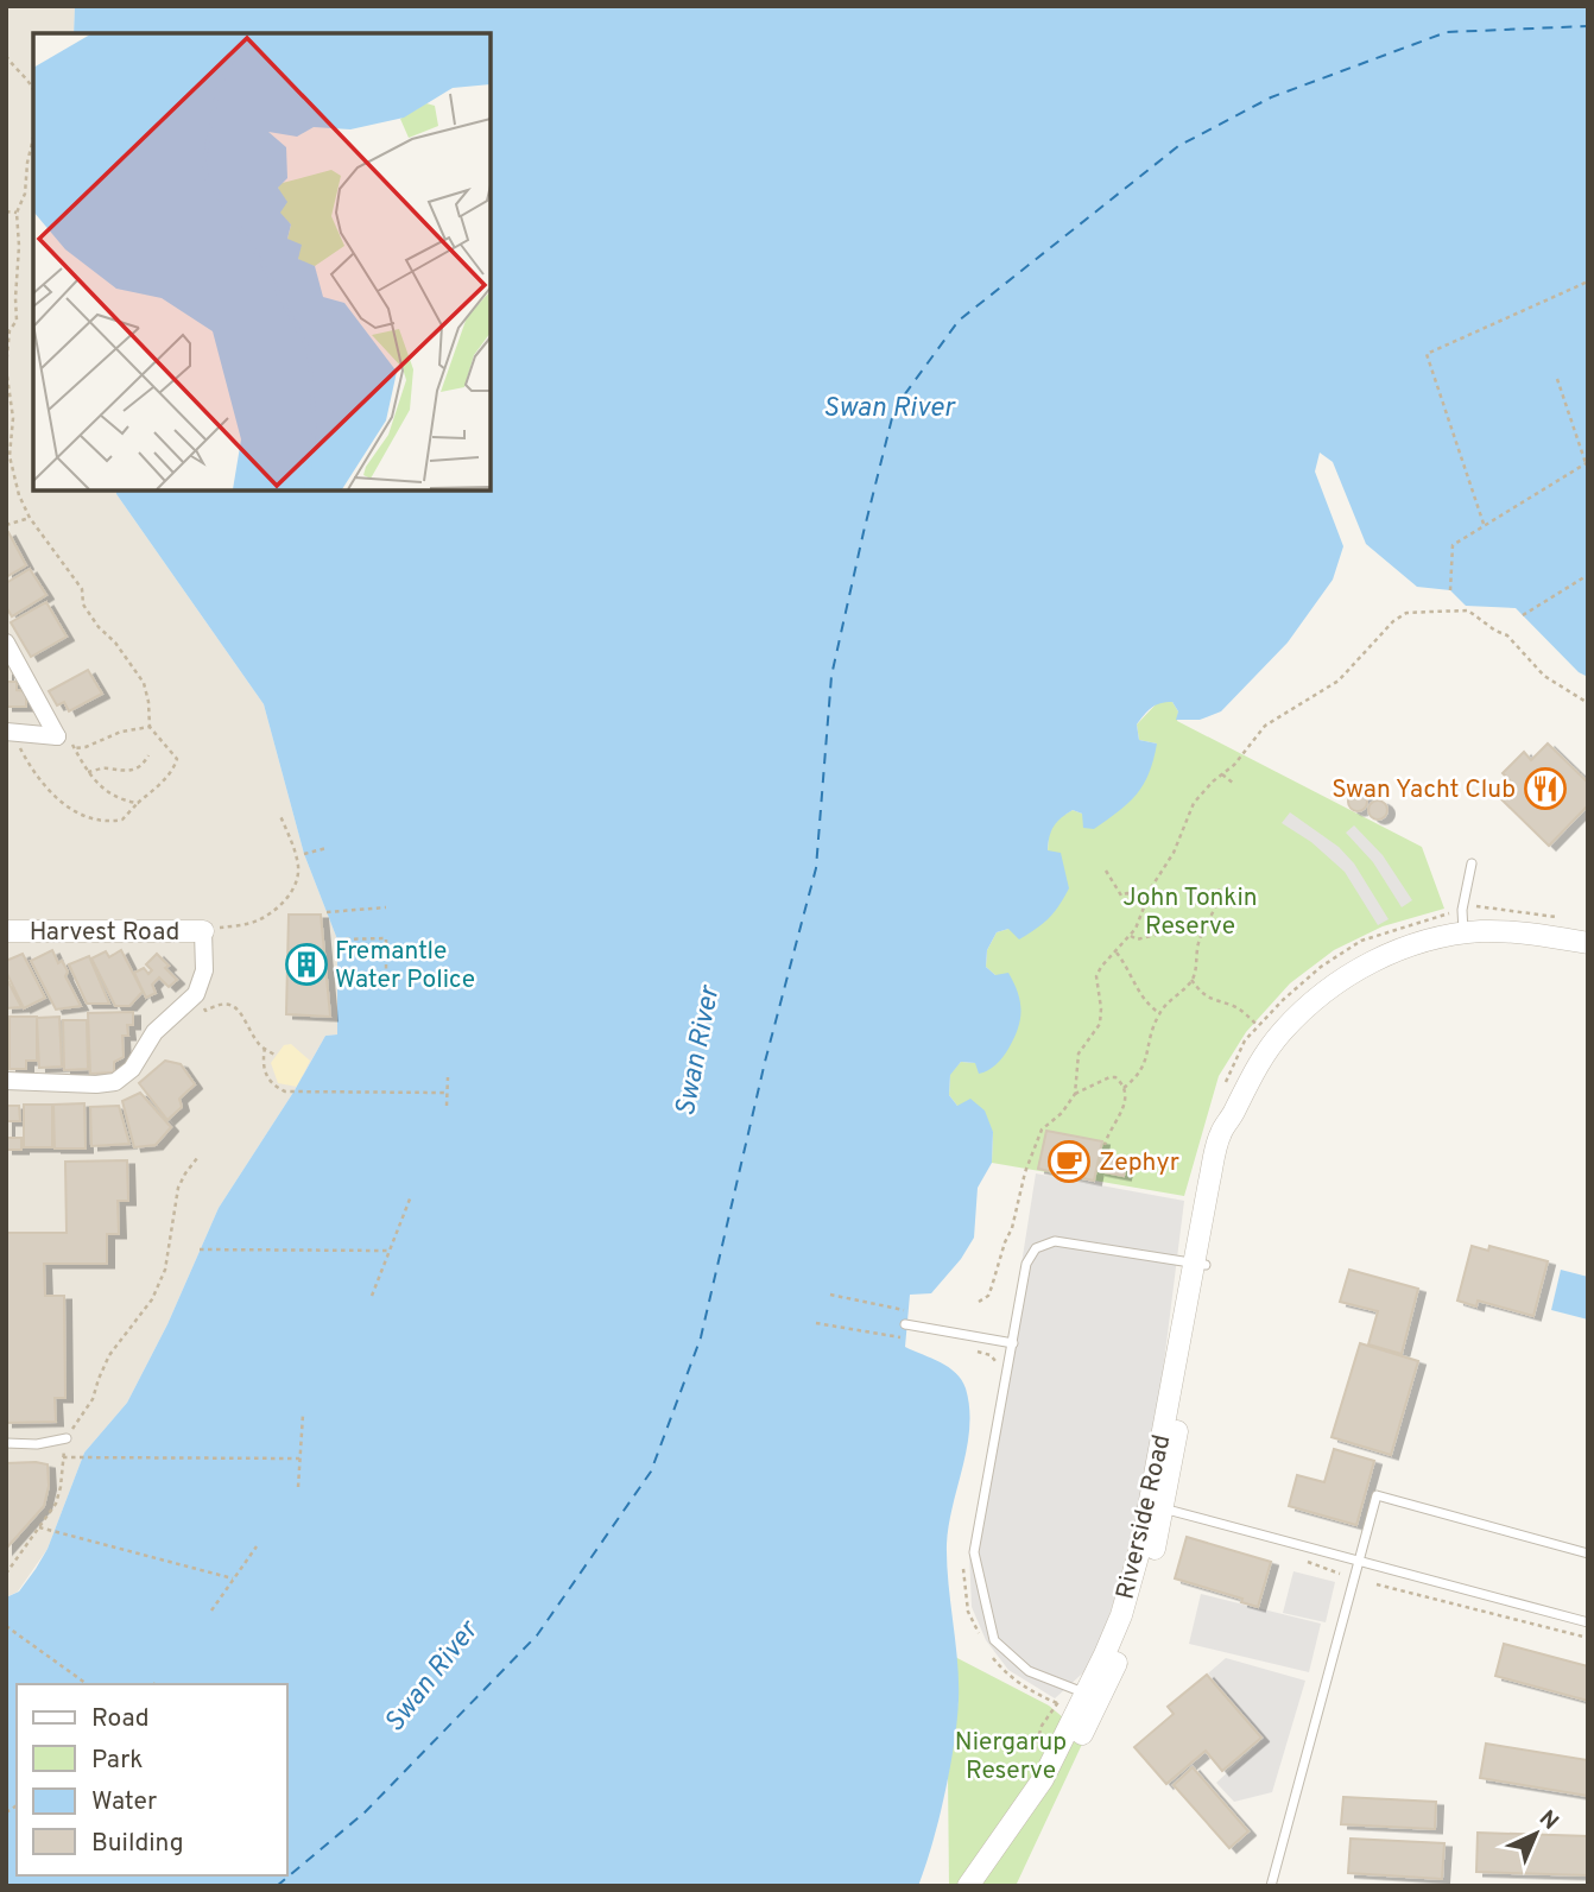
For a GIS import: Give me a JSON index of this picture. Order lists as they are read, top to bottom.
{
  "streets": {
    "street": ["Harvest Road", "Riverside Road"]
  },
  "water": ["Swan River"],
  "parks": ["John Tonkin Reserve", "Niergarup Reserve"],
  "places": {
    "restaurant": ["Swan Yacht Club"],
    "building": ["Fremantle Water Police"],
    "cafe": ["Zephyr"]
  },
  "legend": [
    "Road",
    "Park",
    "Water",
    "Building"
  ],
  "north": "top right"
}
